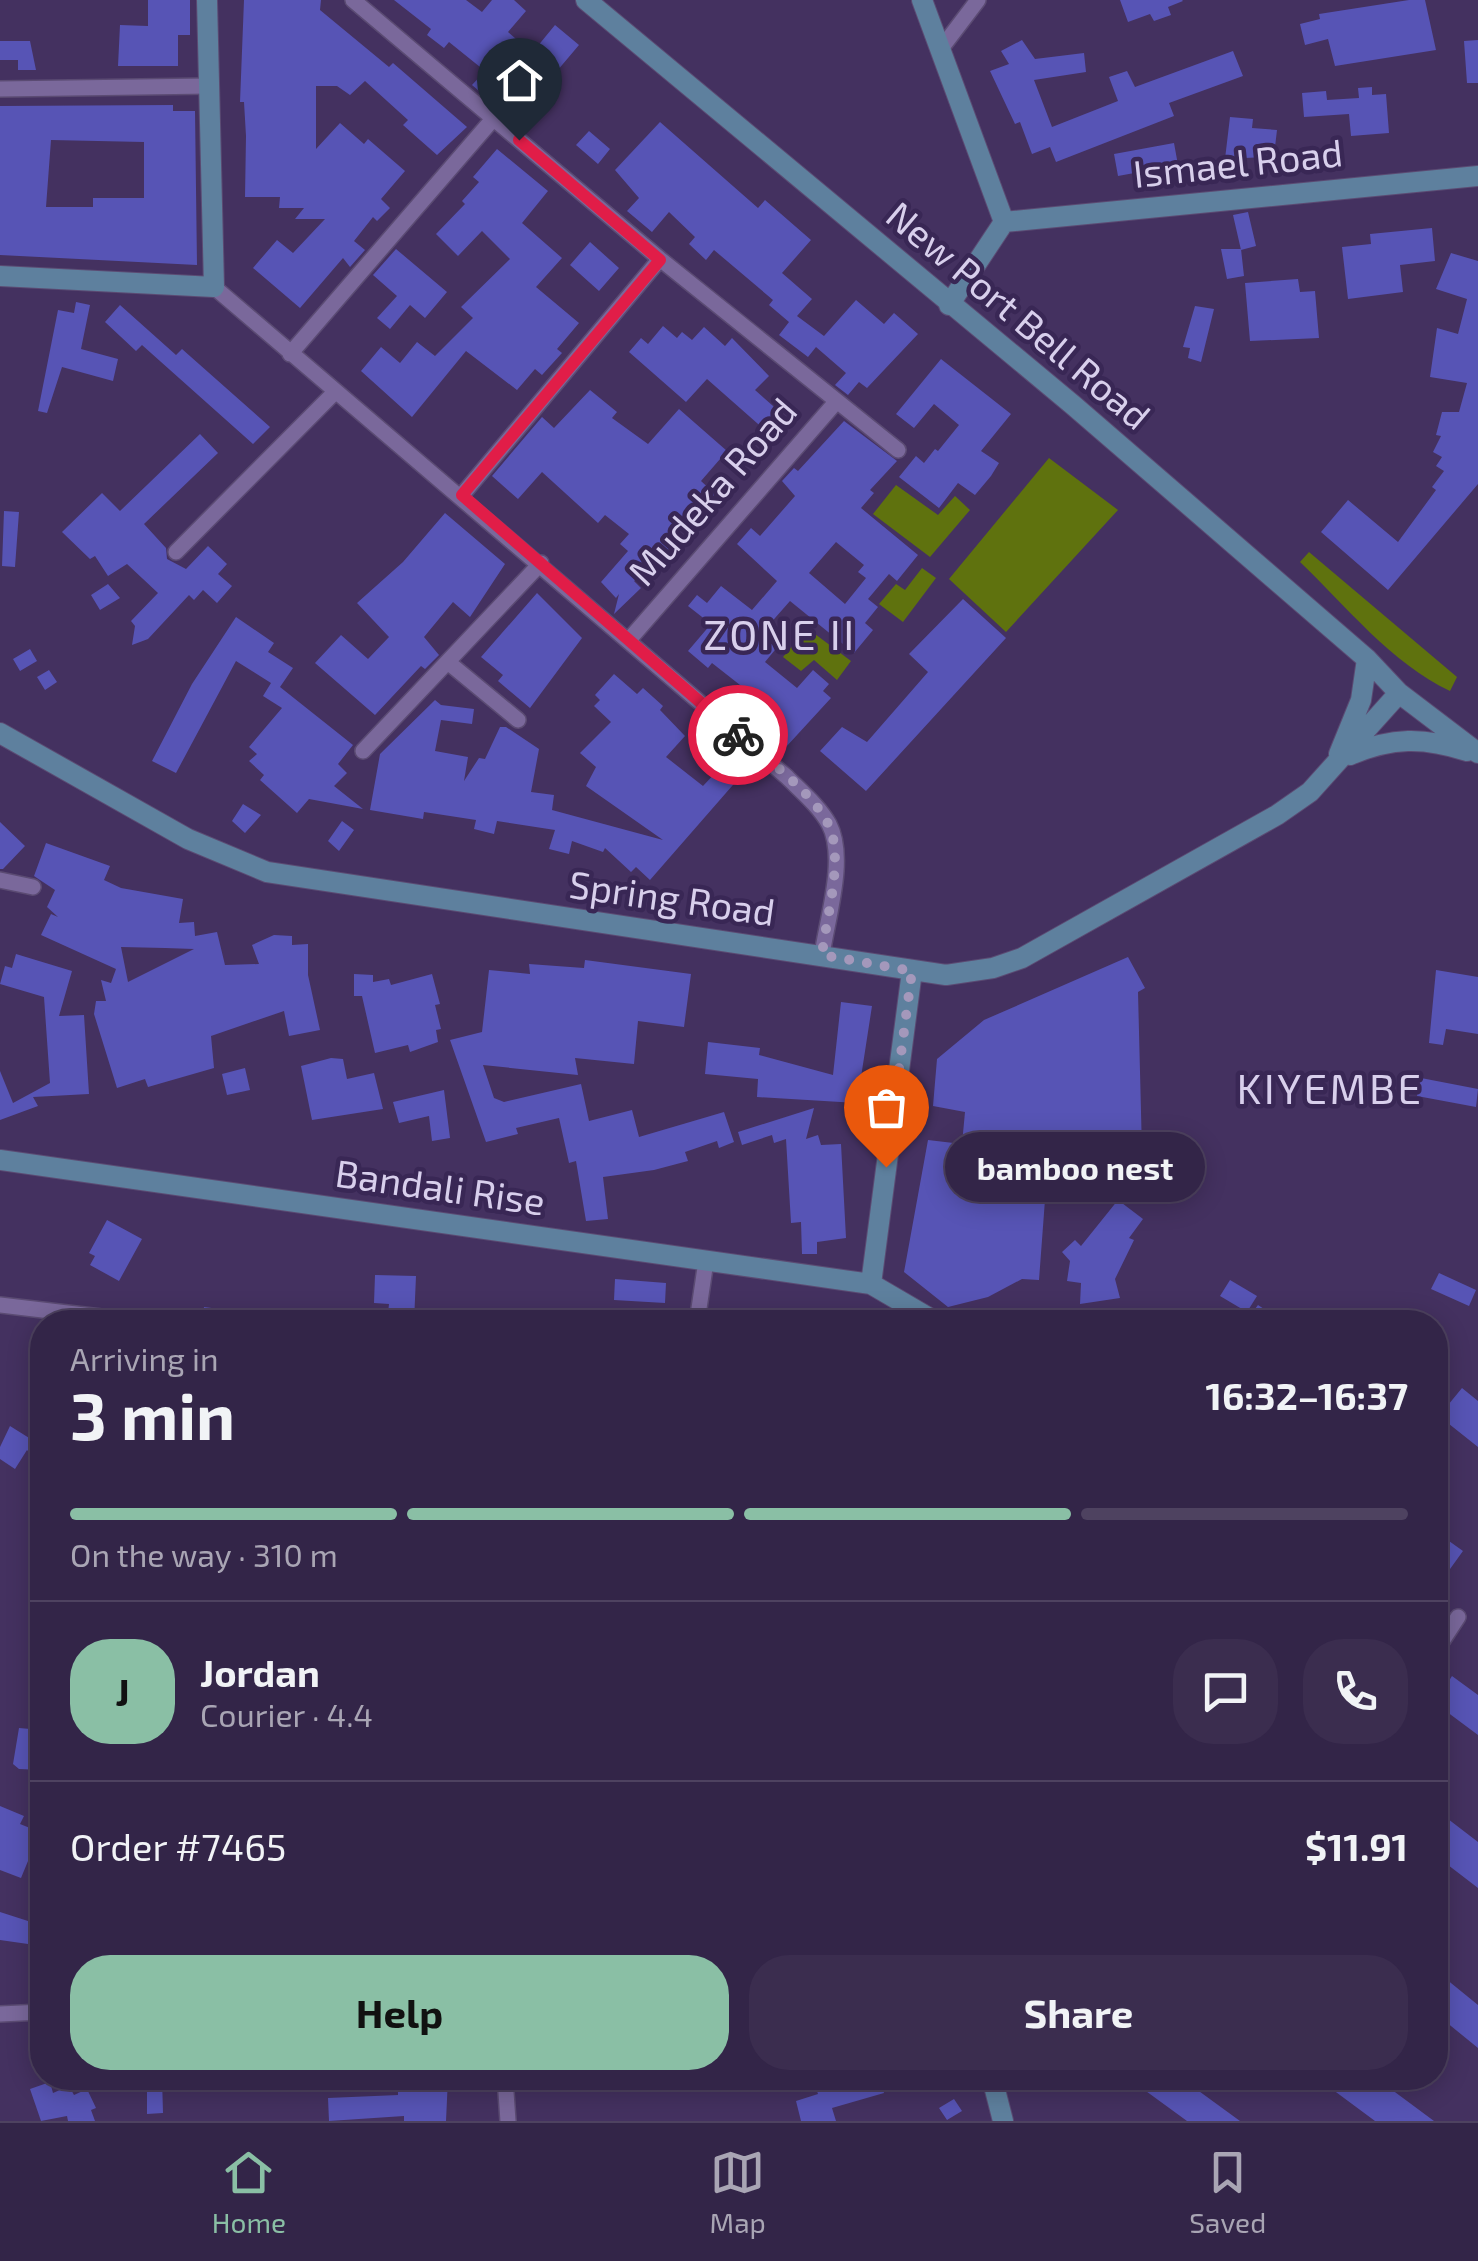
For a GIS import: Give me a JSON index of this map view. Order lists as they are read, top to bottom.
{
  "streets": {
    "main road": [
      "Ismael Road",
      "New Port Bell Road",
      "Spring Road",
      "Bandali Rise"
    ],
    "street": ["Mudeka Road"]
  },
  "crossings": [
    ["New Port Bell Road", "Spring Road"]
  ],
  "districts": ["ZONE II", "KIYEMBE"],
  "places": ["bamboo nest"],
  "page": {
    "bubble": "bamboo nest",
    "heading": ["3 min", "Arriving in", "16:32–16:37"],
    "panel": [
      "Jordan",
      "Courier · 4.4",
      "Order #7465",
      "$11.91"
    ],
    "bar": "On the way · 310 m",
    "round": "J",
    "buttons": ["Help", "Share"],
    "tabs": ["Home", "Map", "Saved"]
  }
}
